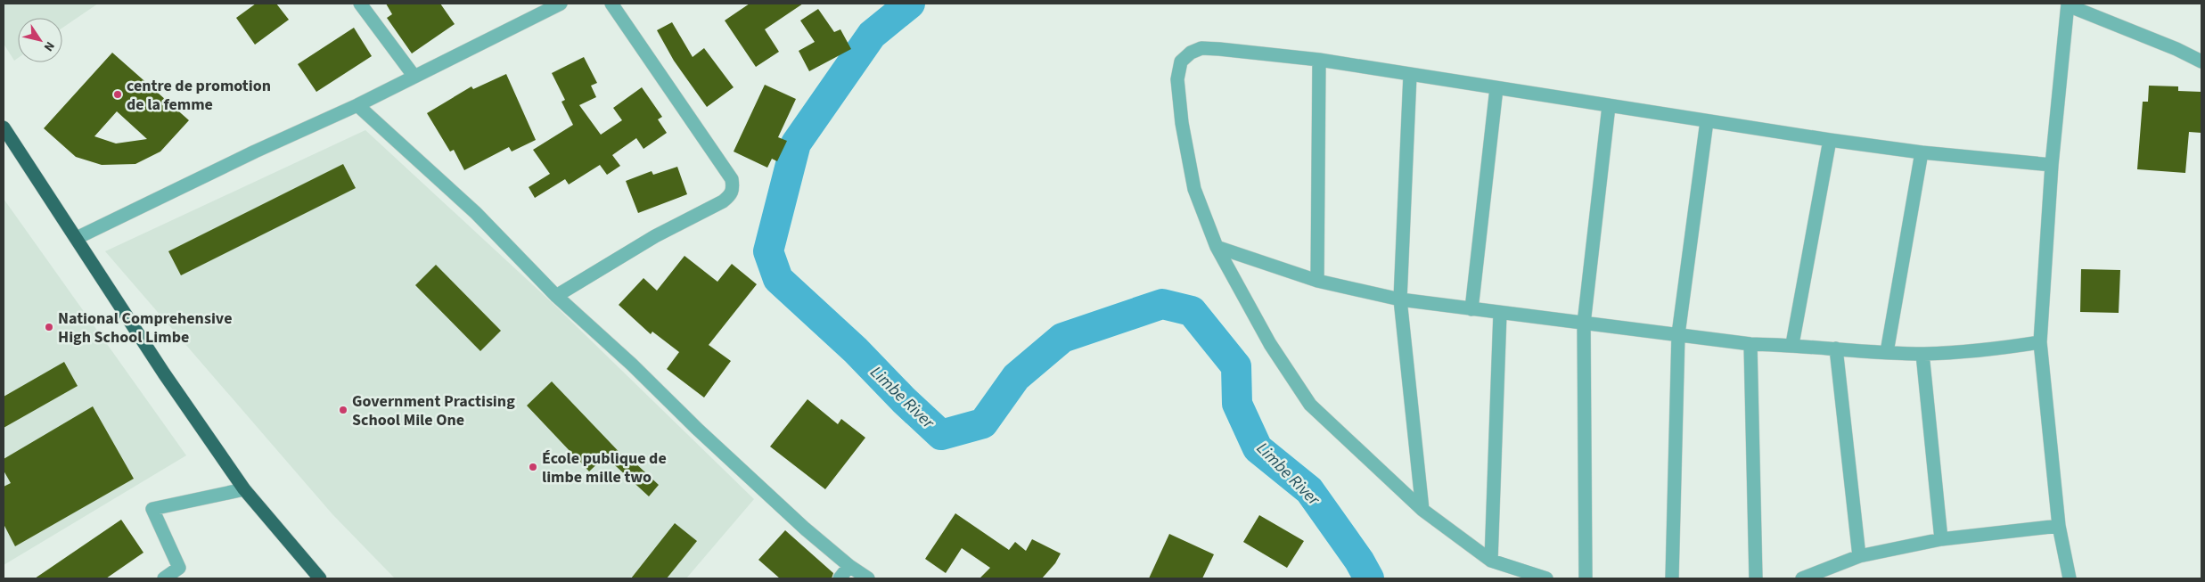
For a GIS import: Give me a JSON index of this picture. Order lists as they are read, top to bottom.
{
  "water": ["Limbe River"],
  "places": [
    "centre de promotion de la femme",
    "National Comprehensive High School Limbe",
    "Government Practising School Mile One",
    "École publique de limbe mille two"
  ],
  "north": "bottom right"
}
